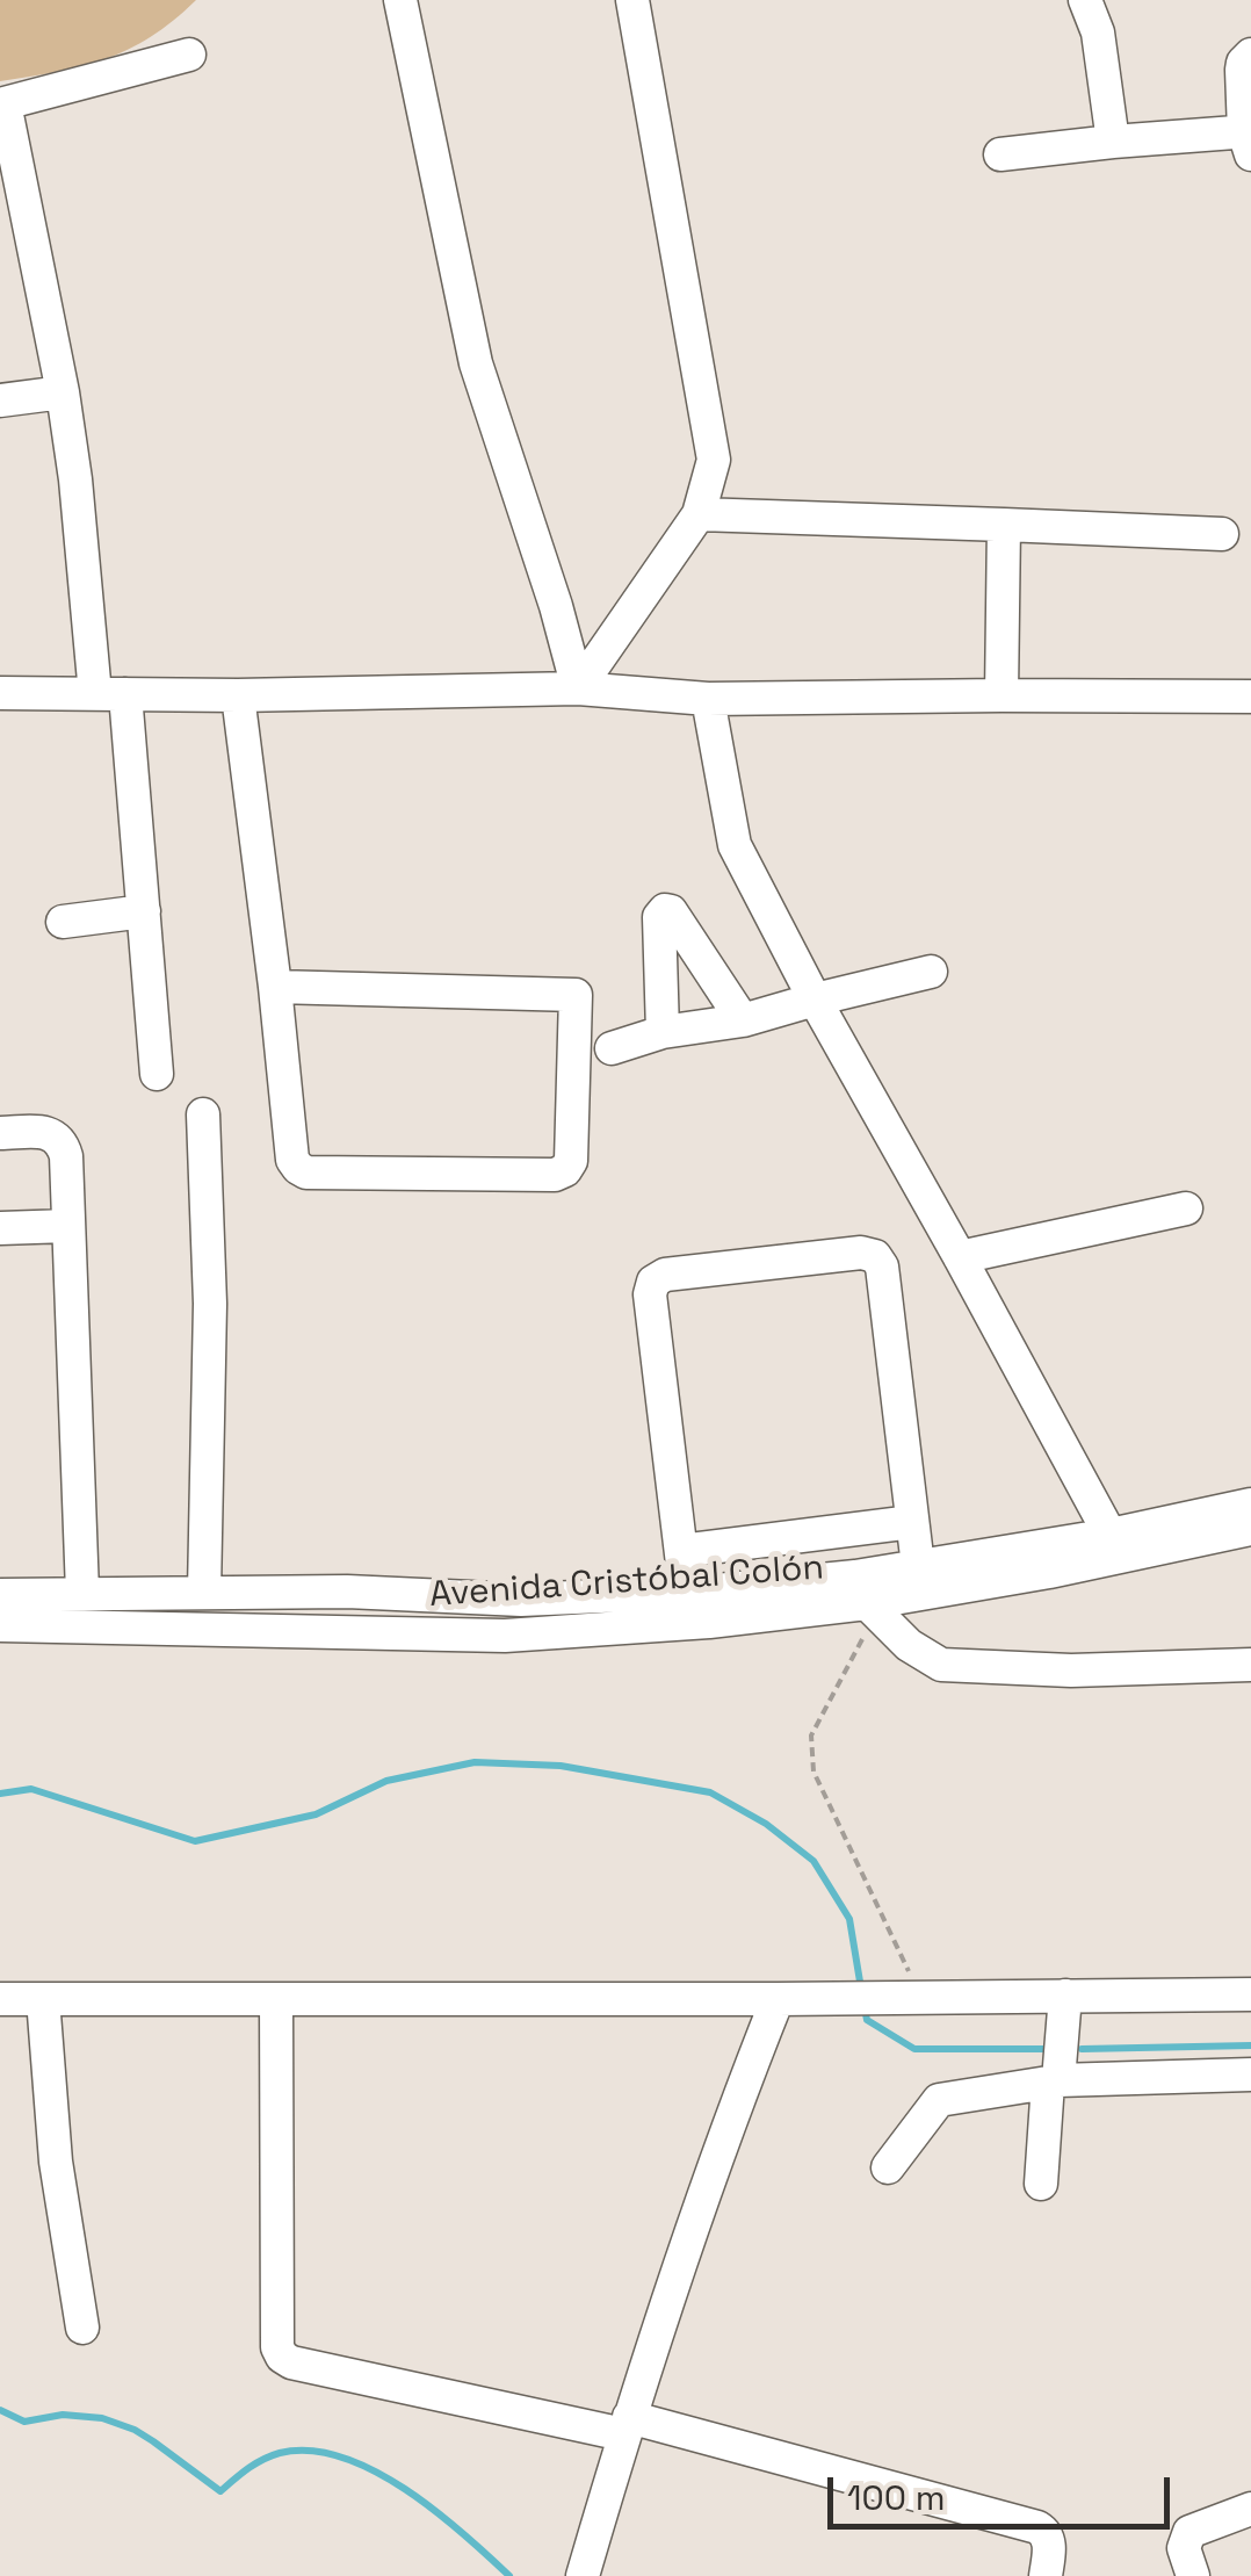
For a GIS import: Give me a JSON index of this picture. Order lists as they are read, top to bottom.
{
  "streets": {
    "street": ["Avenida Cristóbal Colón"]
  },
  "scale_bar": "100 m"
}
